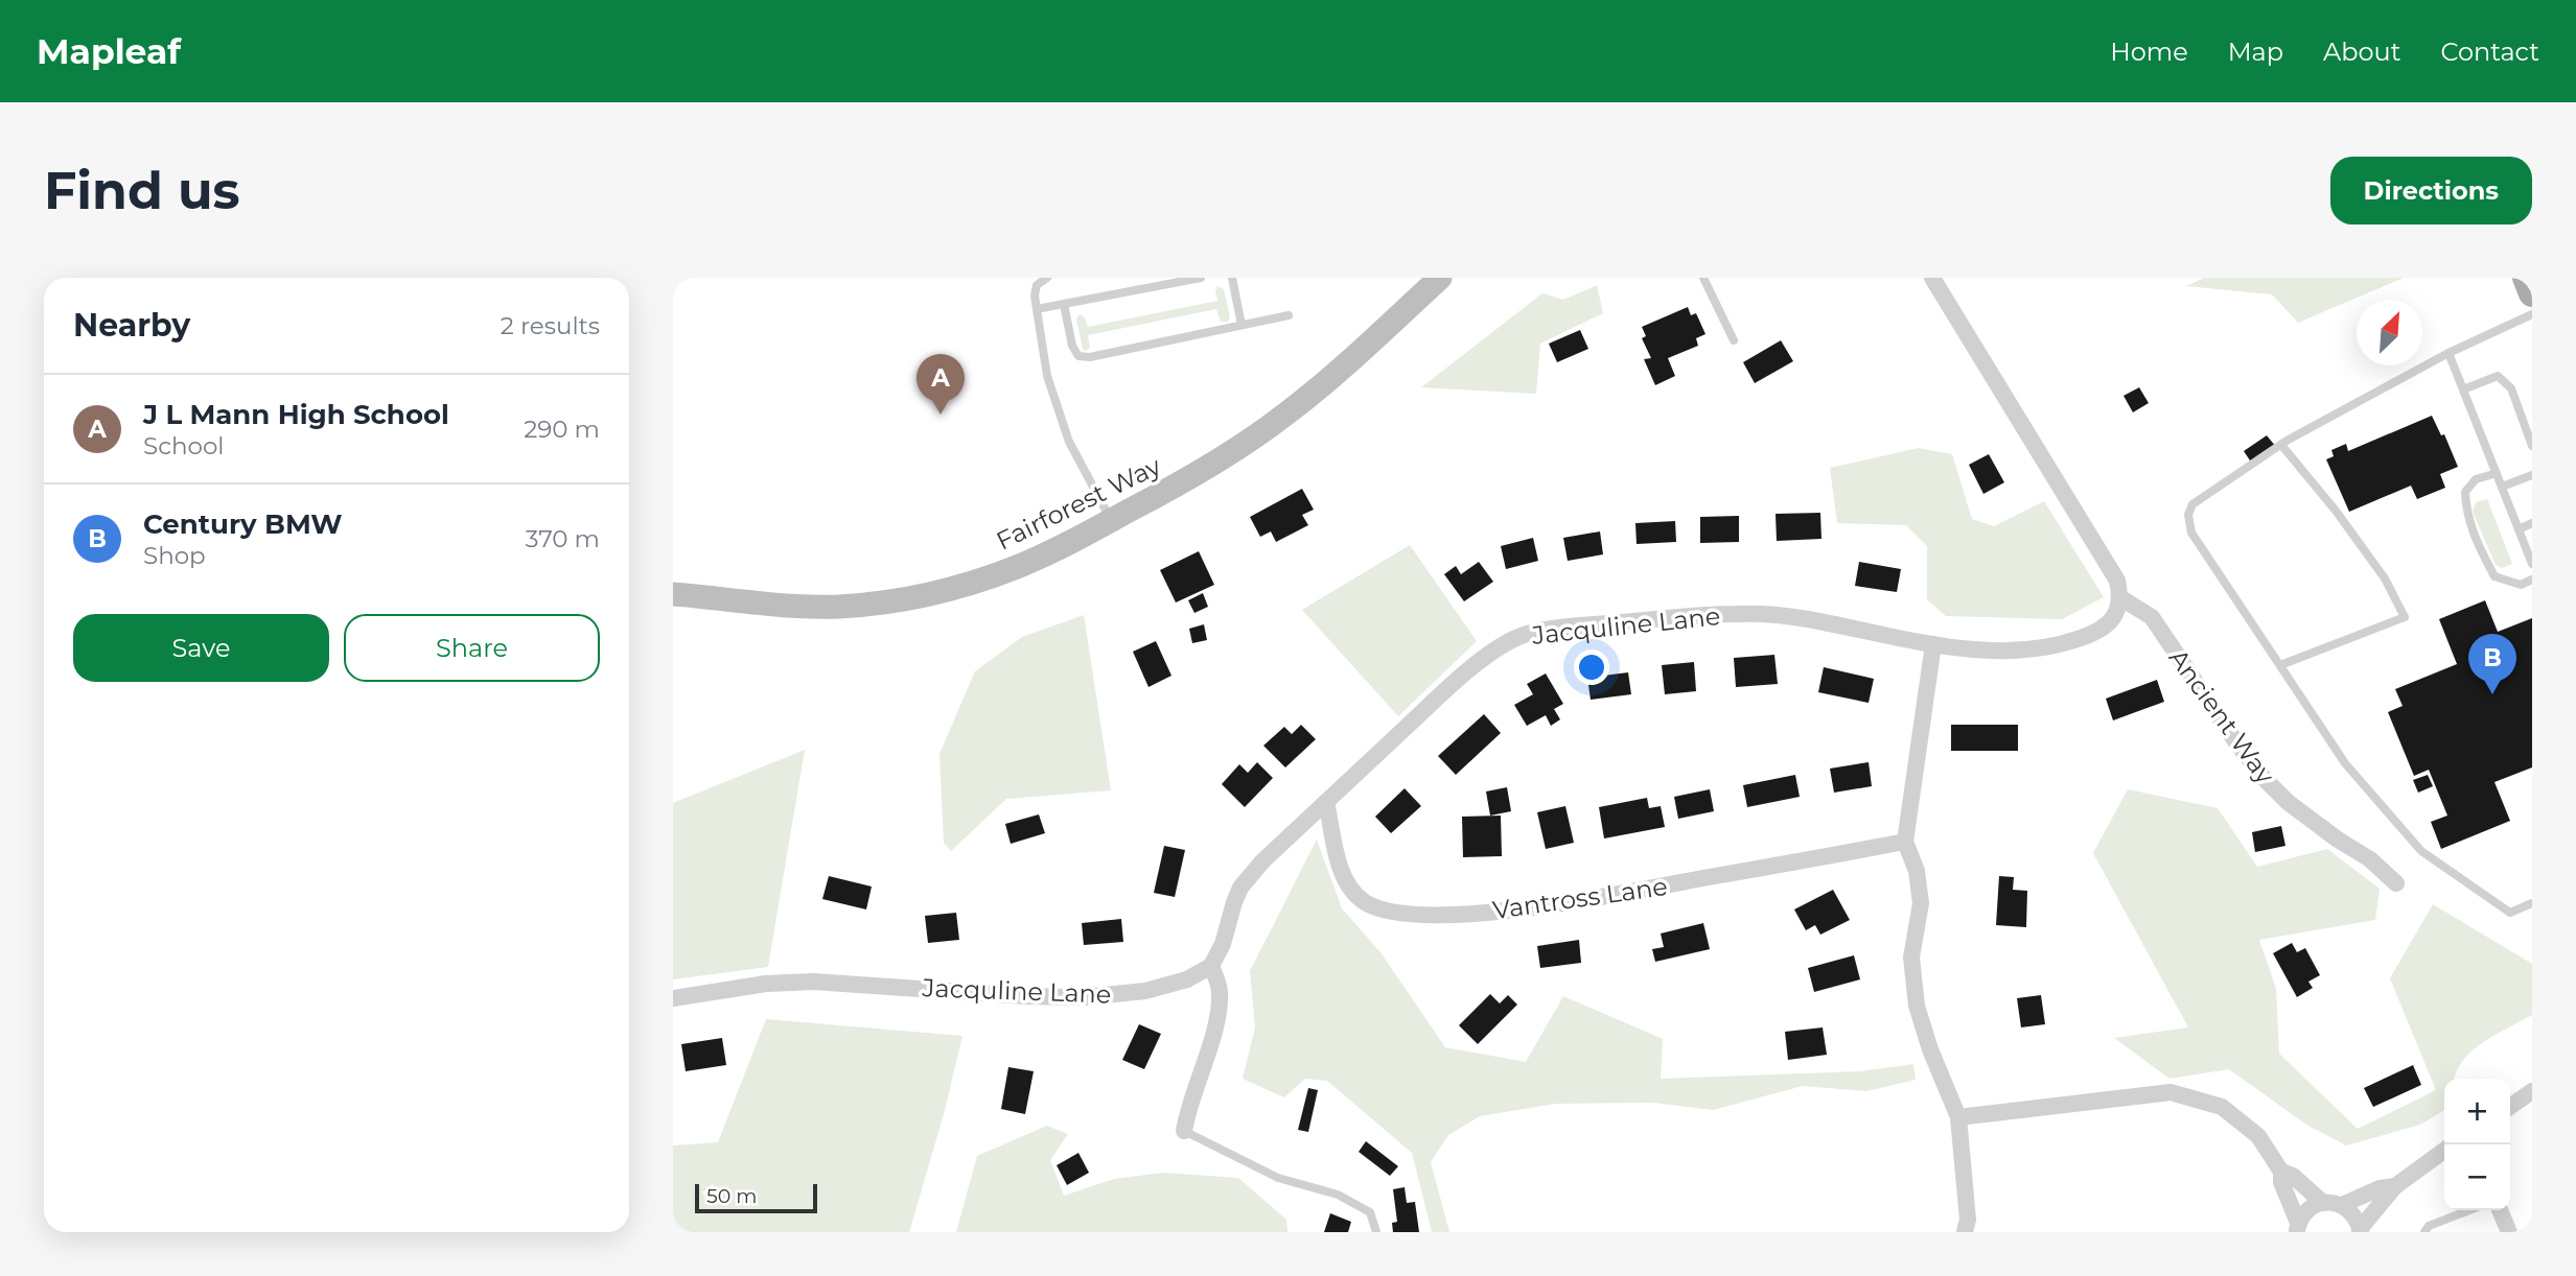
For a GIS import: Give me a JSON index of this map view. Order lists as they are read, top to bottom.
{
  "streets": {
    "main road": ["Fairforest Way"],
    "street": ["Jacquline Lane", "Ancient Way", "Vantross Lane"]
  },
  "crossings": [
    ["Jacquline Lane", "Ancient Way"],
    ["Jacquline Lane", "Vantross Lane"]
  ],
  "scale_bar": "50 m",
  "north": "top right",
  "page": {
    "header": "Mapleaf",
    "nav": [
      "Home",
      "Map",
      "About",
      "Contact"
    ],
    "buttons": [
      "Directions",
      ["Save", "Share"]
    ],
    "title": "Find us",
    "heading": ["Nearby", "2 results"],
    "pins": ["A", "B"],
    "list": [
      {
        "mark": "A",
        "name": "J L Mann High School",
        "note": "School",
        "value": "290 m"
      },
      {
        "mark": "B",
        "name": "Century BMW",
        "note": "Shop",
        "value": "370 m"
      }
    ],
    "map_buttons": ["+", "−"],
    "scale": "50 m"
  }
}
